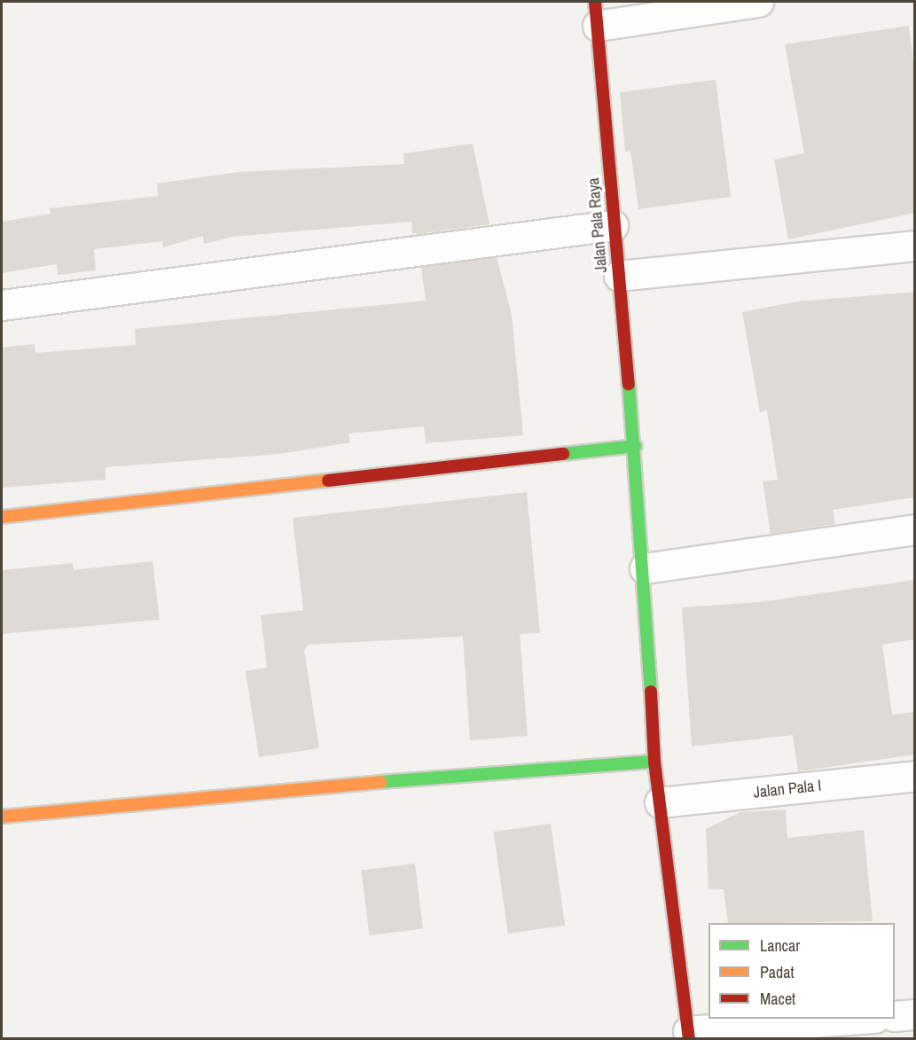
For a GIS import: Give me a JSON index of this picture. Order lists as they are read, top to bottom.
{
  "streets": {
    "street": ["Jalan Pala Raya", "Jalan Pala I"]
  },
  "crossings": [
    ["Jalan Pala Raya", "Jalan Pala I"]
  ],
  "legend": ["Lancar", "Padat", "Macet"]
}
